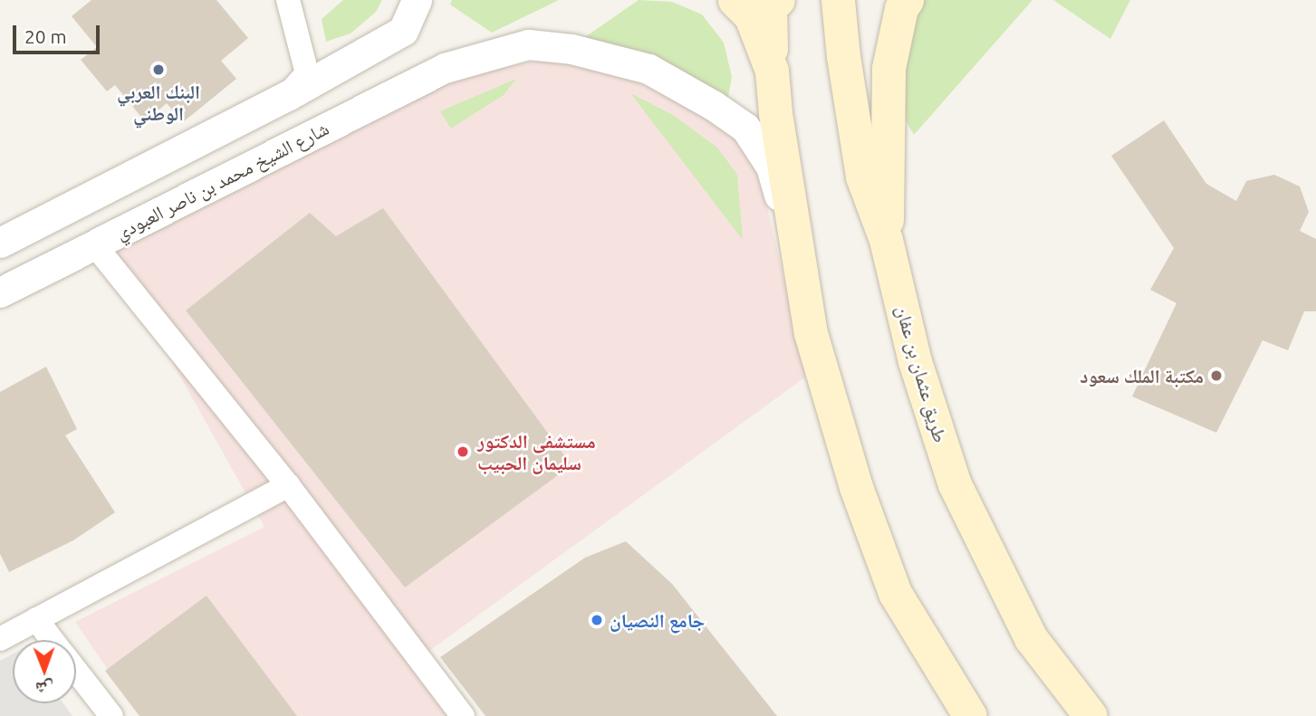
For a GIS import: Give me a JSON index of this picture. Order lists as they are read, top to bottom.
{
  "streets": {
    "main road": ["طريق عثمان بن عفان"],
    "street": ["شارع الشيخ محمد بن ناصر العبودي"]
  },
  "places": [
    "البنك العربي الوطني",
    "مكتبة الملك سعود",
    "مستشفى الدكتور سليمان الحبيب",
    "جامع النصيان"
  ],
  "scale_bar": "20 m",
  "north": "bottom"
}
